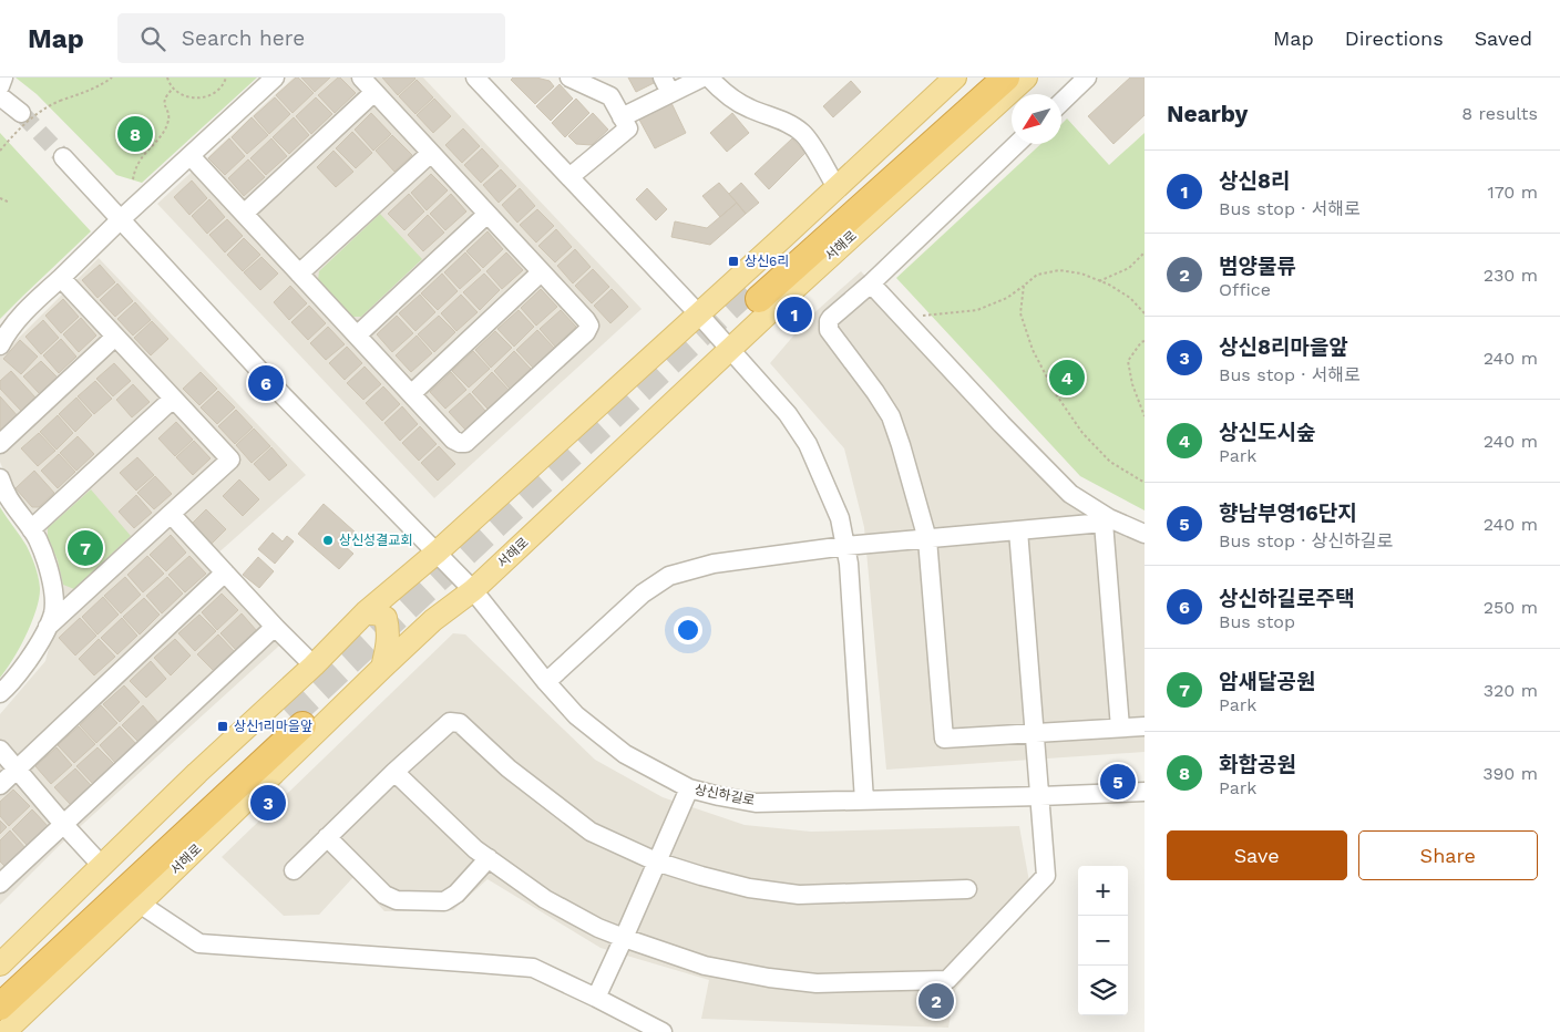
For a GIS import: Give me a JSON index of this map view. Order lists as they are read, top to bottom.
{
  "streets": {
    "highway": ["서해로"],
    "street": ["상신하길로"]
  },
  "crossings": [
    ["서해로", "상신하길로"]
  ],
  "places": {
    "transit": ["상신6리", "상신1리마을앞"],
    "other": ["상신성결교회"]
  },
  "north": "bottom left",
  "page": {
    "header": "Map",
    "search": "Search here",
    "nav": ["Map", "Directions", "Saved"],
    "heading": ["Nearby", "8 results"],
    "pins": [
      "8",
      "1",
      "4",
      "6",
      "7",
      "5",
      "3",
      "2"
    ],
    "list": [
      {
        "mark": "1",
        "name": "상신8리",
        "note": "Bus stop · 서해로",
        "value": "170 m"
      },
      {
        "mark": "2",
        "name": "범양물류",
        "note": "Office",
        "value": "230 m"
      },
      {
        "mark": "3",
        "name": "상신8리마을앞",
        "note": "Bus stop · 서해로",
        "value": "240 m"
      },
      {
        "mark": "4",
        "name": "상신도시숲",
        "note": "Park",
        "value": "240 m"
      },
      {
        "mark": "5",
        "name": "향남부영16단지",
        "note": "Bus stop · 상신하길로",
        "value": "240 m"
      },
      {
        "mark": "6",
        "name": "상신하길로주택",
        "note": "Bus stop",
        "value": "250 m"
      },
      {
        "mark": "7",
        "name": "암새달공원",
        "note": "Park",
        "value": "320 m"
      },
      {
        "mark": "8",
        "name": "화합공원",
        "note": "Park",
        "value": "390 m"
      }
    ],
    "buttons": ["Save", "Share"],
    "map_buttons": ["+", "−"]
  }
}
